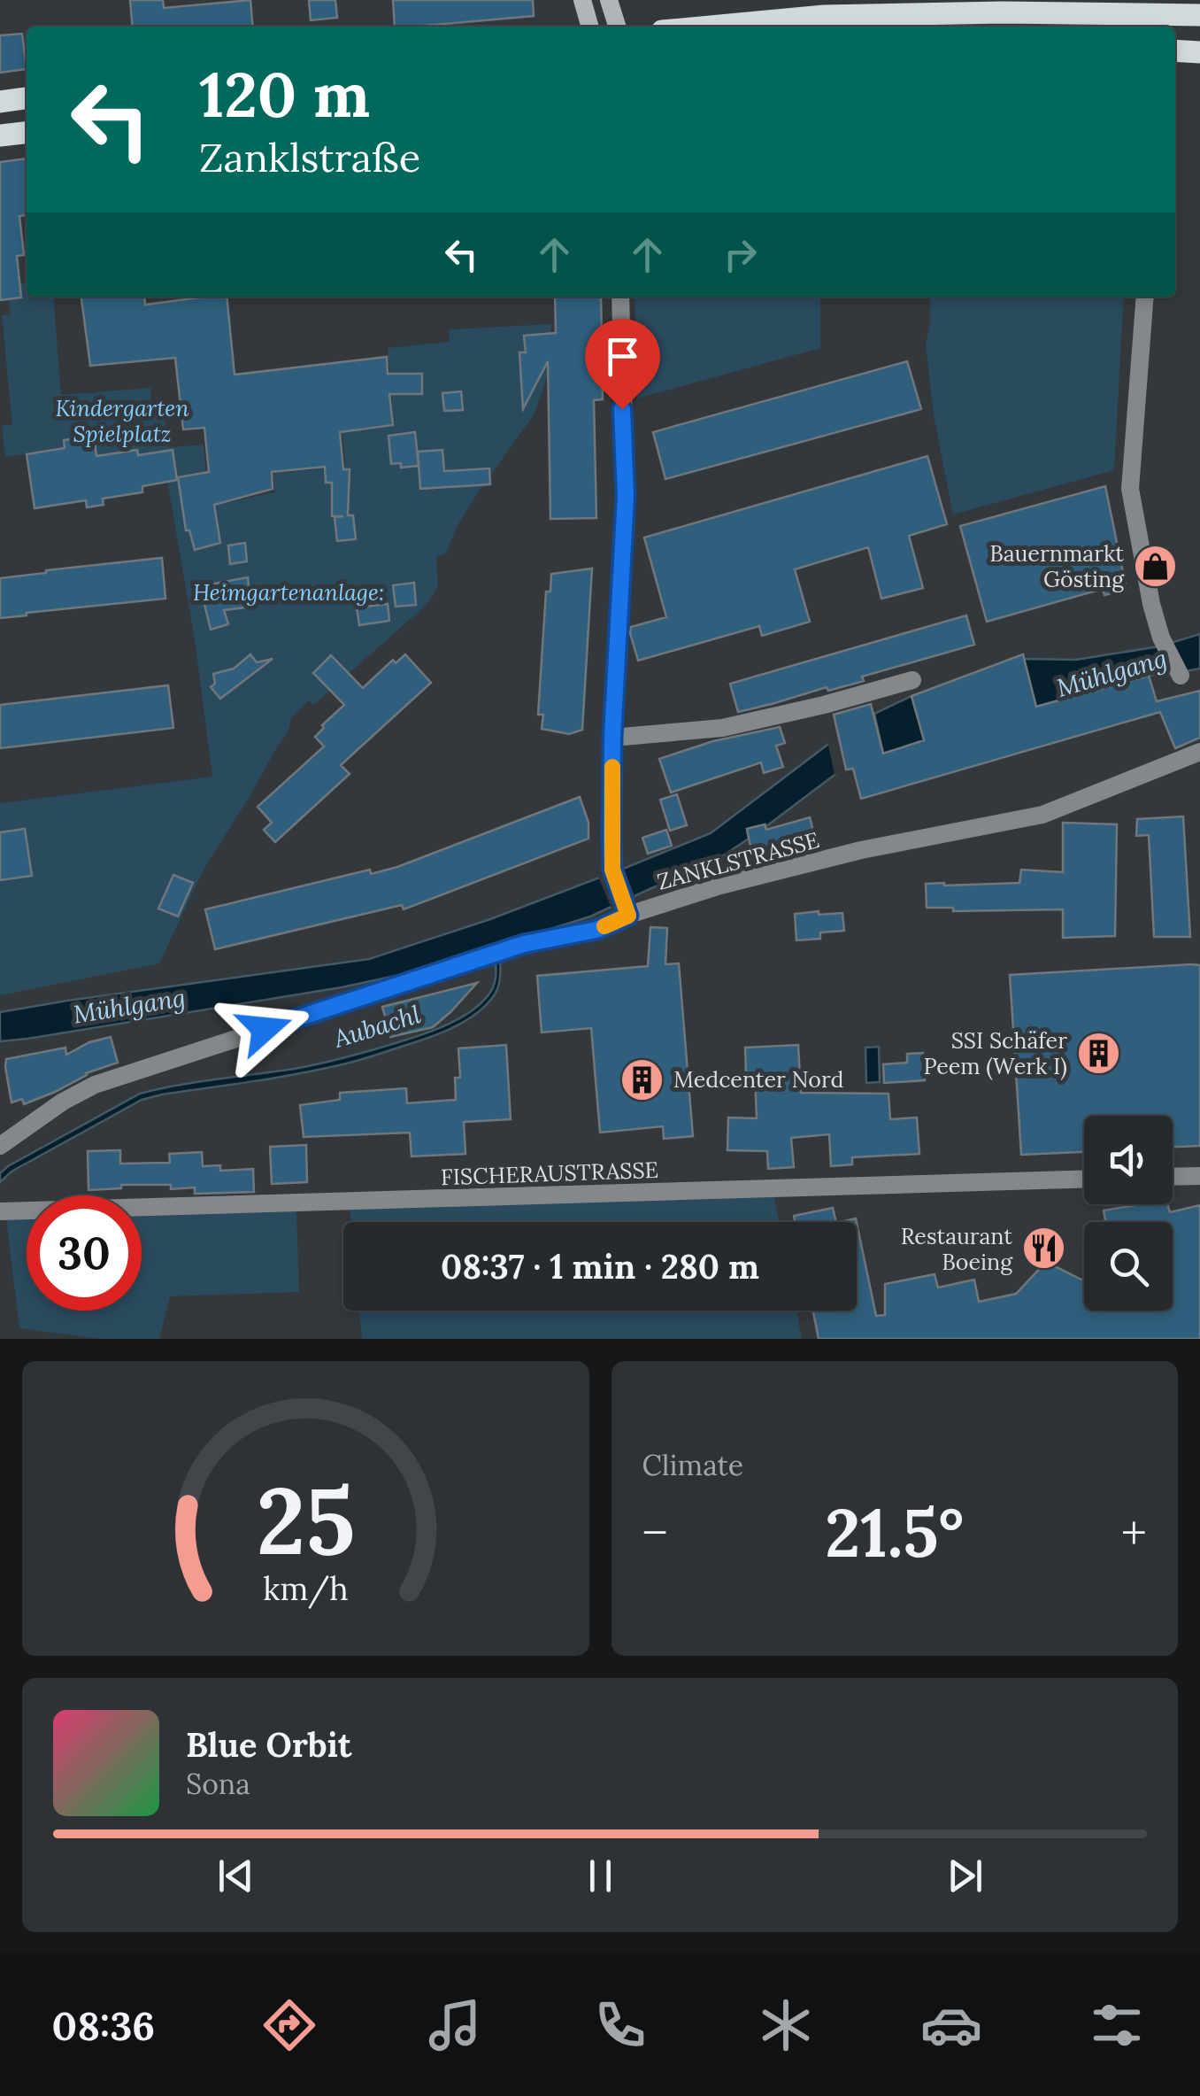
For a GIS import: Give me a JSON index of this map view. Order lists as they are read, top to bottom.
{
  "streets": {
    "street": ["ZANKLSTRASSE", "FISCHERAUSTRASSE"]
  },
  "water": ["Mühlgang", "Aubachl"],
  "parks": ["Kindergarten Spielplatz", "Heimgartenanlage:"],
  "places": {
    "shop": ["Bauernmarkt Gösting"],
    "building": ["SSI Schäfer Peem (Werk I)", "Medcenter Nord"],
    "restaurant": ["Restaurant Boeing"]
  },
  "page": {
    "turn": ["120 m", "Zanklstraße"],
    "limit": "30",
    "trip": "08:37 · 1 min · 280 m",
    "tile": "Climate",
    "heat": ["−", "21.5°", "+"],
    "song": ["Blue Orbit", "Sona"],
    "tabs": "08:36",
    "gauge": ["25", "km/h"]
  }
}
